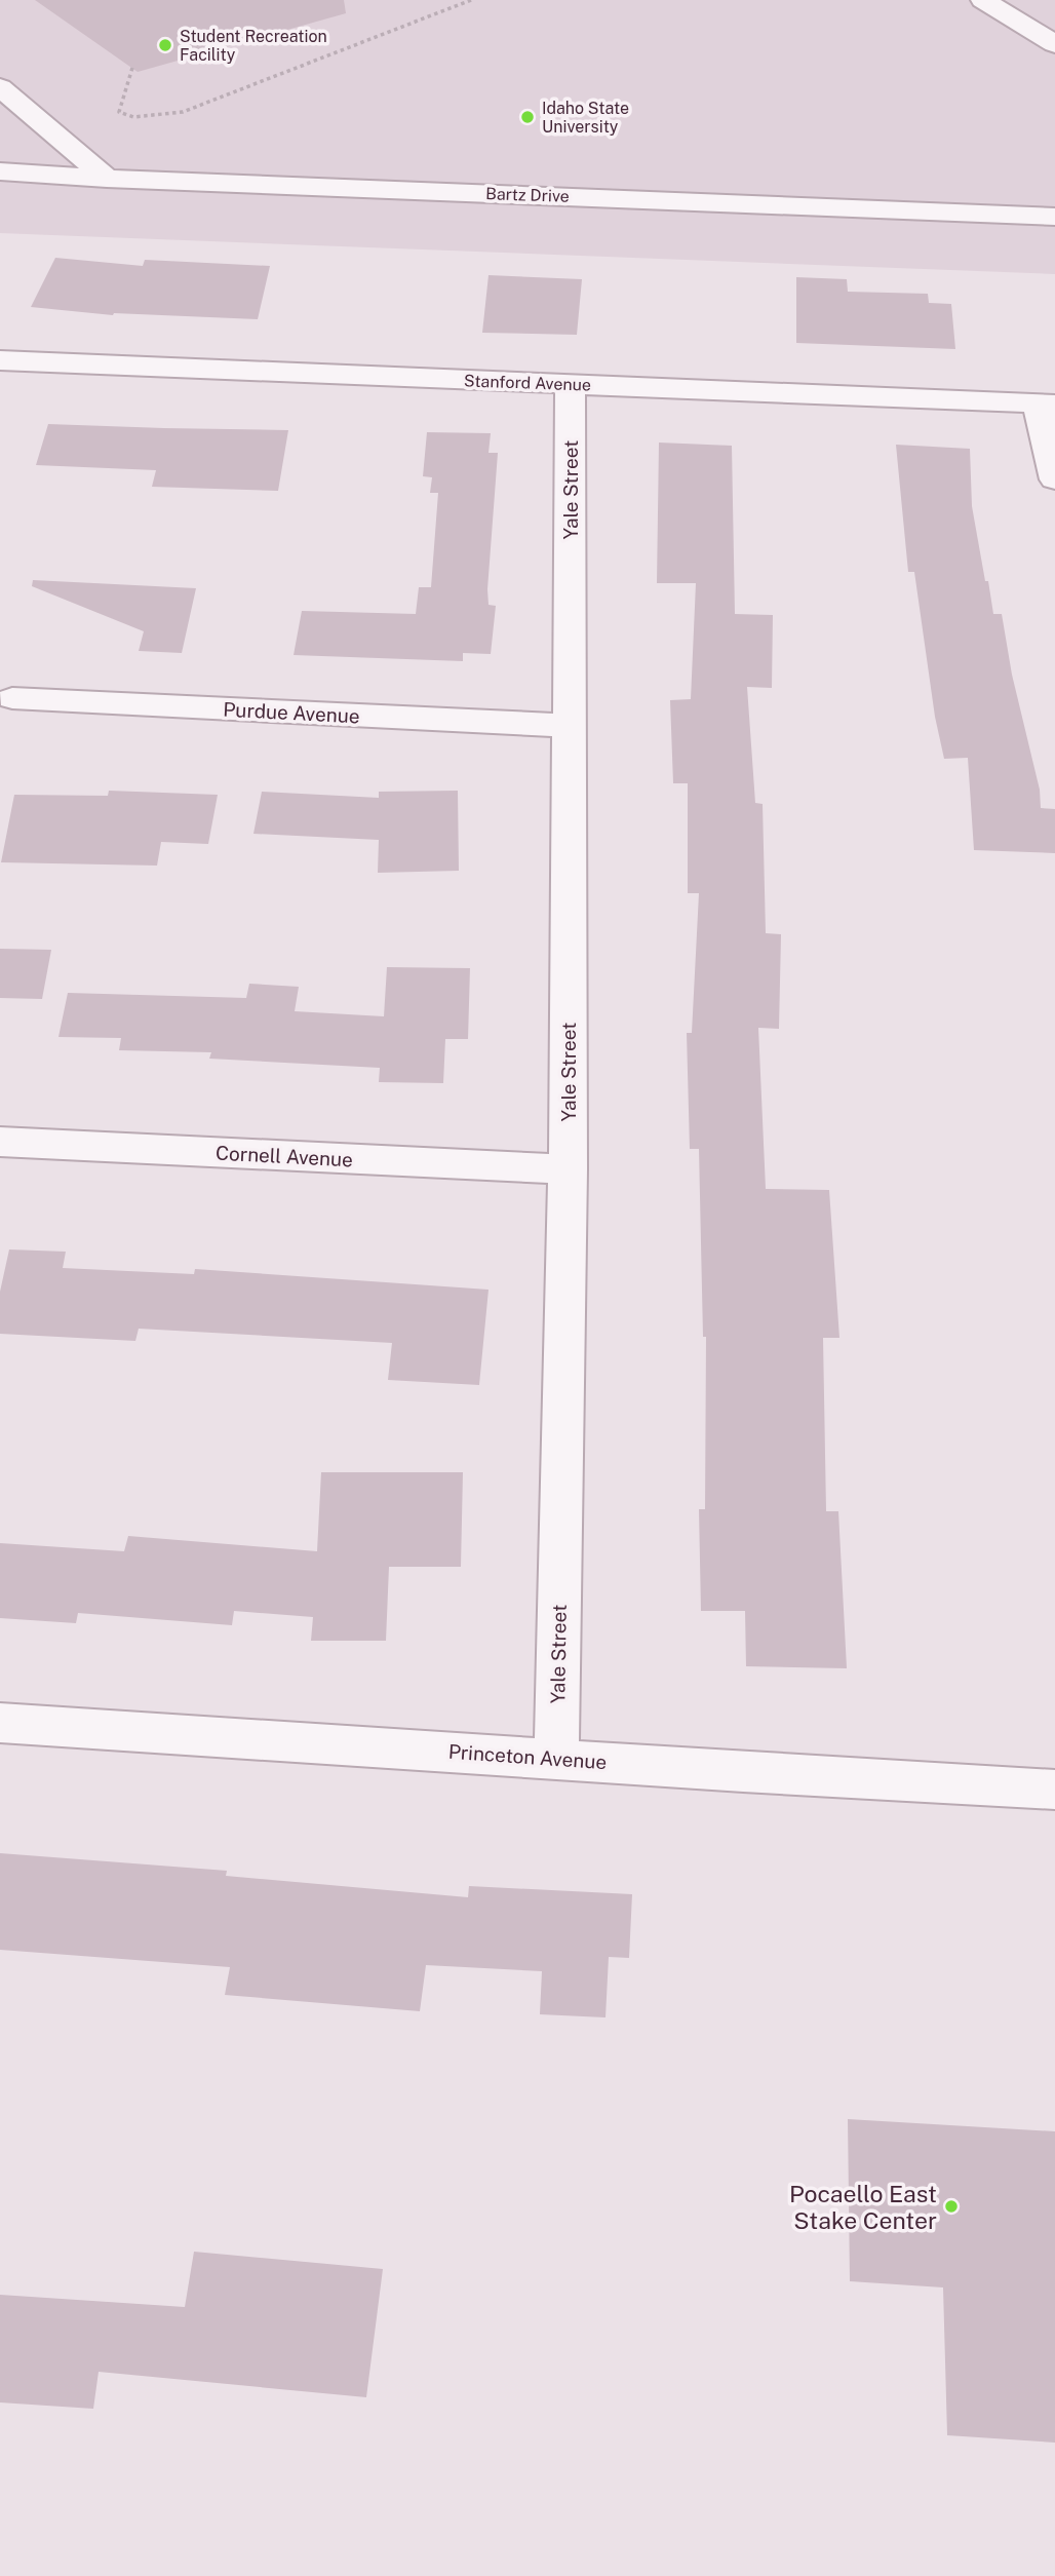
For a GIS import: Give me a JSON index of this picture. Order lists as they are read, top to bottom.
{
  "streets": {
    "street": [
      "Bartz Drive",
      "Stanford Avenue",
      "Yale Street",
      "Purdue Avenue",
      "Cornell Avenue",
      "Princeton Avenue"
    ]
  },
  "crossings": [
    ["Stanford Avenue", "Yale Street"],
    ["Yale Street", "Purdue Avenue"],
    ["Yale Street", "Cornell Avenue"],
    ["Yale Street", "Princeton Avenue"]
  ],
  "places": ["Student Recreation Facility", "Idaho State University", "Pocaello East Stake Center"]
}
